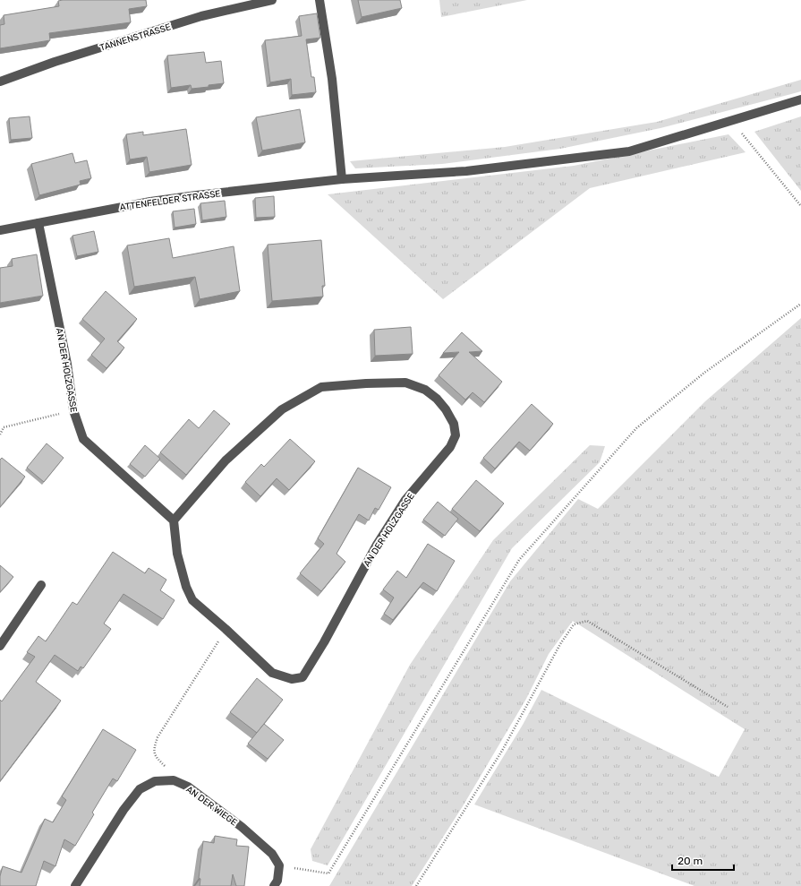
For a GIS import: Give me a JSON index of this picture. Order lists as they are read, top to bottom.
{
  "streets": {
    "street": [
      "TANNENSTRASSE",
      "ATTENFELDER STRASSE",
      "AN DER HOLZGASSE",
      "AN DER WIEGE"
    ]
  },
  "crossings": [
    ["ATTENFELDER STRASSE", "AN DER HOLZGASSE"]
  ],
  "scale_bar": "20 m"
}
